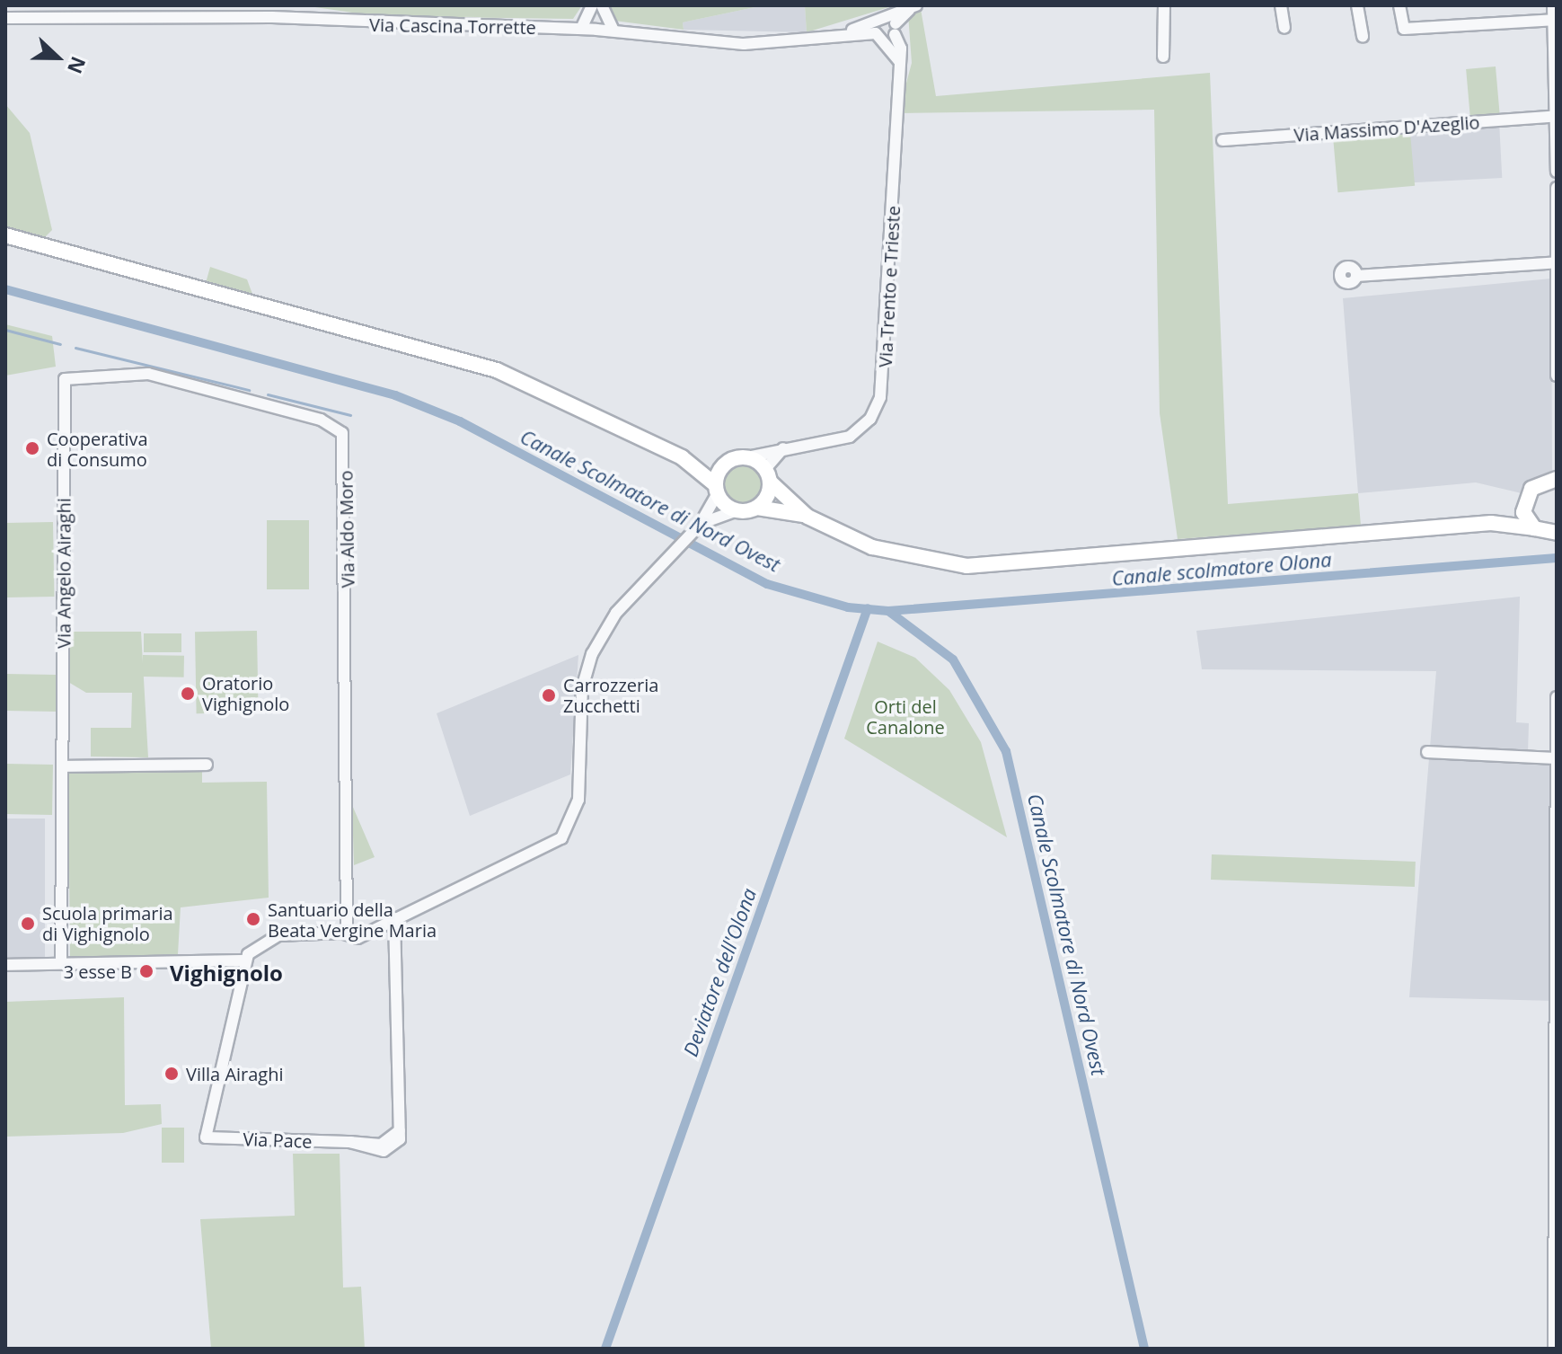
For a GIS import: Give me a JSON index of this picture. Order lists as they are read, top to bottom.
{
  "streets": {
    "street": [
      "Via Cascina Torrette",
      "Via Massimo D'Azeglio",
      "Via Trento e Trieste",
      "Via Aldo Moro",
      "Via Angelo Airaghi",
      "Via Pace"
    ]
  },
  "crossings": [
    ["Via Cascina Torrette", "Via Trento e Trieste"],
    ["Via Aldo Moro", "Via Angelo Airaghi"]
  ],
  "districts": ["Vighignolo"],
  "water": ["Canale Scolmatore di Nord Ovest", "Canale scolmatore Olona", "Deviatore dell'Olona"],
  "parks": ["Orti del Canalone"],
  "places": [
    "Cooperativa di Consumo",
    "Oratorio Vighignolo",
    "Carrozzeria Zucchetti",
    "Santuario della Beata Vergine Maria",
    "Scuola primaria di Vighignolo",
    "3 esse B",
    "Villa Airaghi"
  ],
  "north": "right"
}
